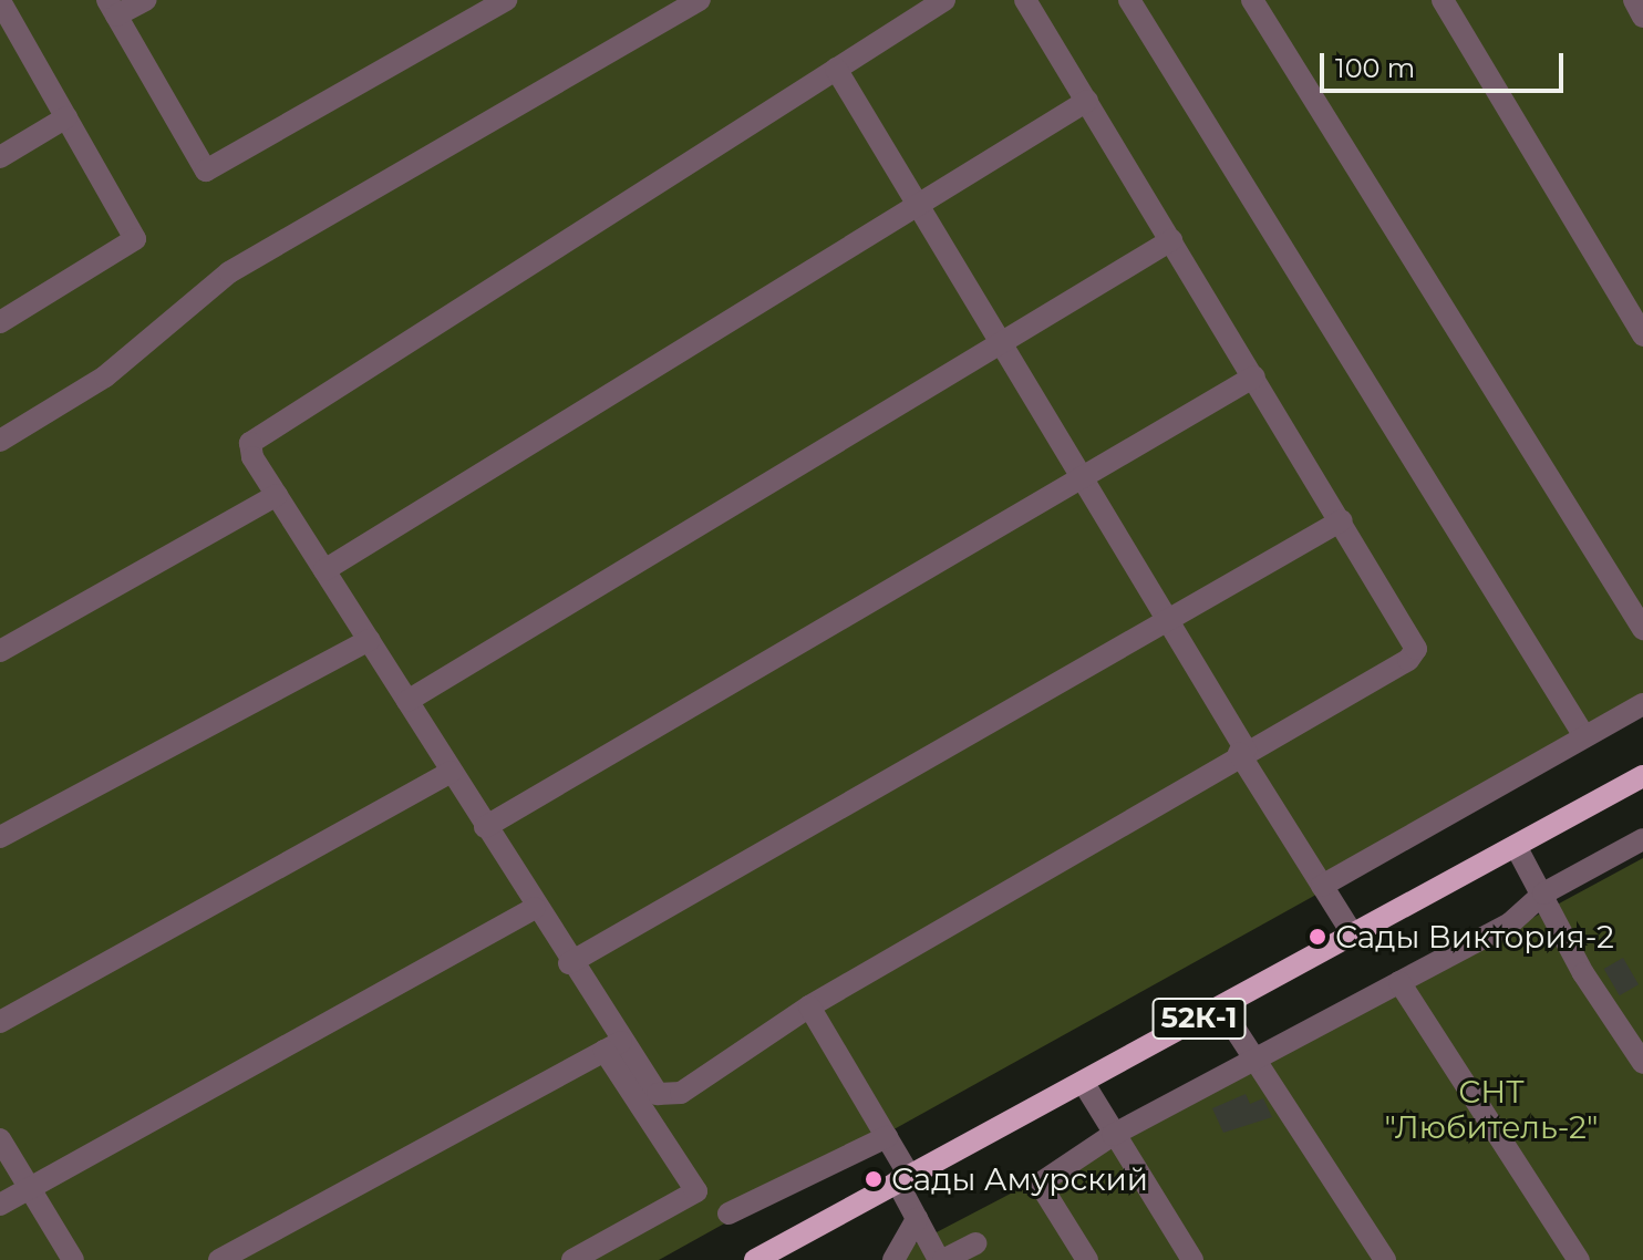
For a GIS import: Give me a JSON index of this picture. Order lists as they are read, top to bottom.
{
  "streets": {
    "main road": ["52К-1"]
  },
  "parks": ["СНТ \"Любитель-2\""],
  "places": ["Сады Виктория-2", "Сады Амурский"],
  "scale_bar": "100 m"
}
